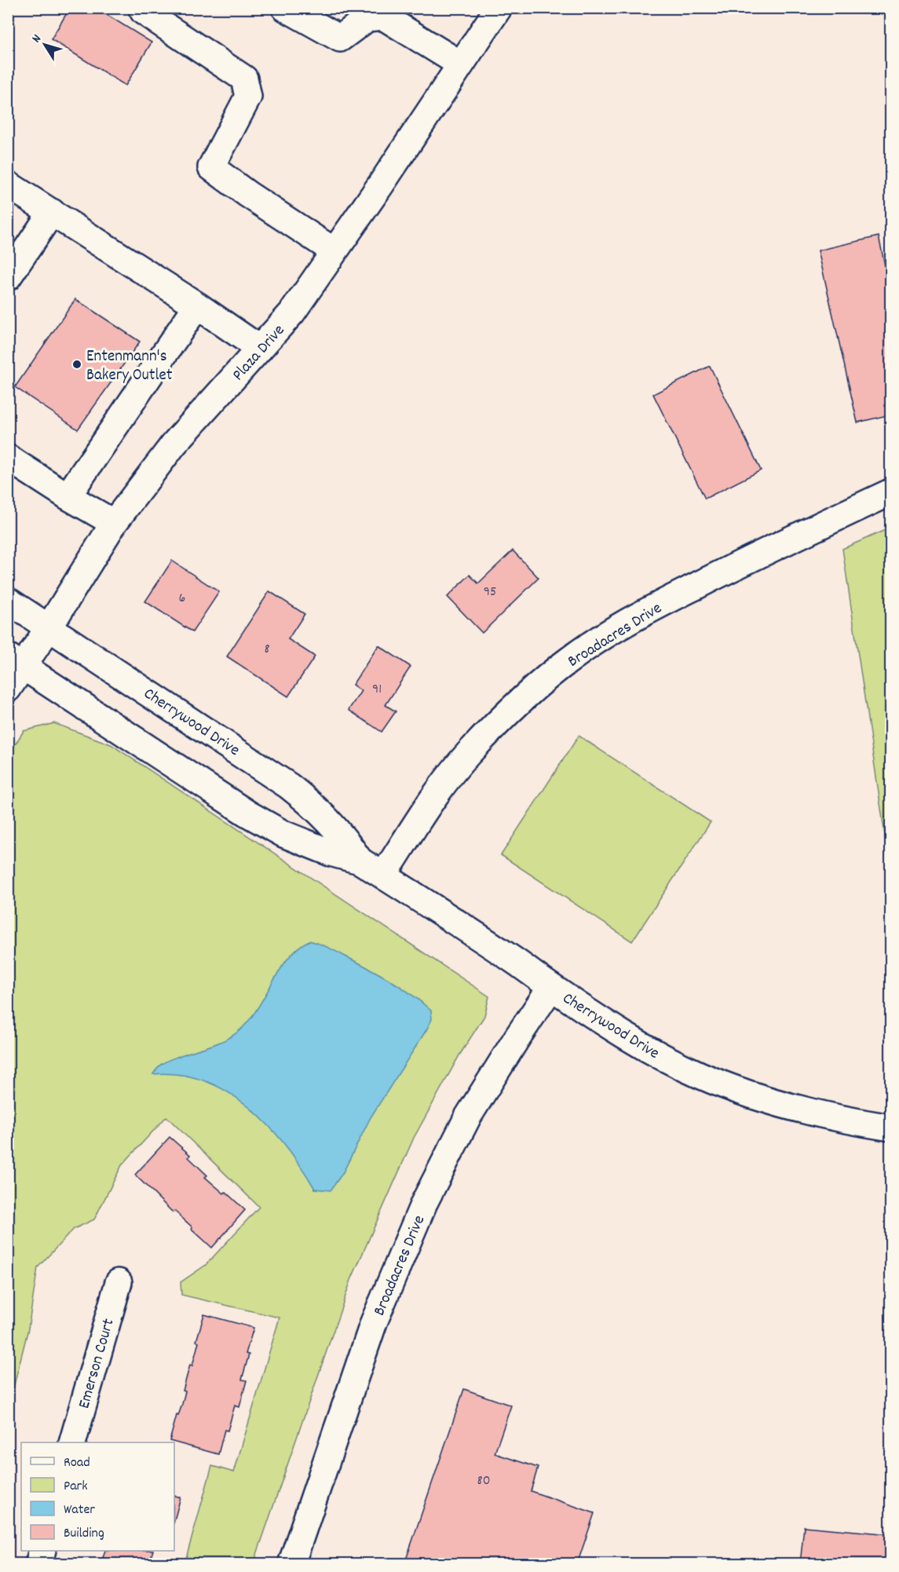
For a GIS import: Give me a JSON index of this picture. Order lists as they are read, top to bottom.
{
  "streets": {
    "street": [
      "Plaza Drive",
      "Broadacres Drive",
      "Cherrywood Drive",
      "Emerson Court"
    ]
  },
  "crossings": [
    ["Plaza Drive", "Cherrywood Drive"],
    ["Broadacres Drive", "Cherrywood Drive"]
  ],
  "places": ["Entenmann's Bakery Outlet"],
  "house_numbers": [
    "95",
    "6",
    "8",
    "91",
    "80"
  ],
  "legend": [
    "Road",
    "Park",
    "Water",
    "Building"
  ],
  "north": "top left"
}
